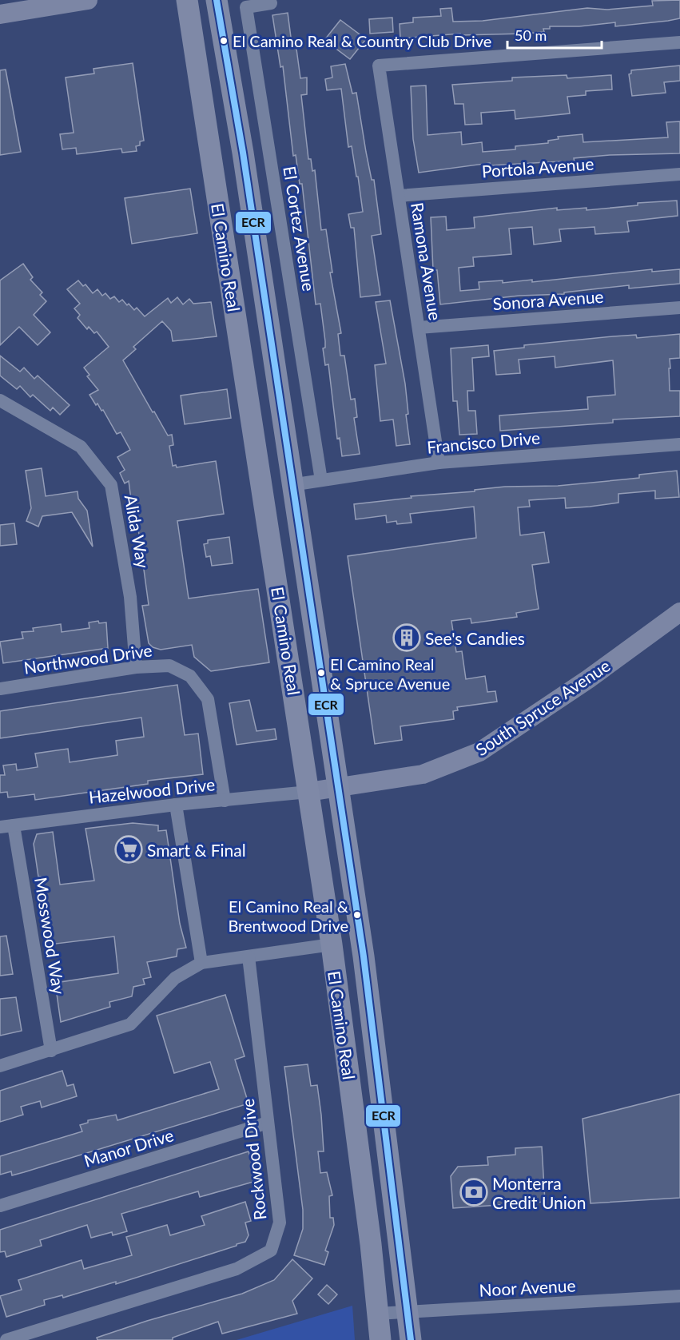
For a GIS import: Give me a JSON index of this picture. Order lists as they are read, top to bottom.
{
  "streets": {
    "main road": ["El Camino Real", "South Spruce Avenue"],
    "street": [
      "Portola Avenue",
      "El Cortez Avenue",
      "Ramona Avenue",
      "Sonora Avenue",
      "Francisco Drive",
      "Alida Way",
      "Northwood Drive",
      "Hazelwood Drive",
      "Mosswood Way",
      "Manor Drive",
      "Rockwood Drive",
      "Noor Avenue"
    ]
  },
  "crossings": [
    ["Portola Avenue", "Ramona Avenue"],
    ["El Cortez Avenue", "Francisco Drive"],
    ["El Camino Real", "Francisco Drive"],
    ["El Camino Real", "South Spruce Avenue"],
    ["El Camino Real", "Hazelwood Drive"],
    ["El Camino Real", "Noor Avenue"],
    ["Ramona Avenue", "Sonora Avenue"],
    ["Ramona Avenue", "Francisco Drive"],
    ["Alida Way", "Northwood Drive"],
    ["Northwood Drive", "Hazelwood Drive"],
    ["South Spruce Avenue", "Hazelwood Drive"],
    ["Hazelwood Drive", "Mosswood Way"],
    ["Manor Drive", "Rockwood Drive"]
  ],
  "places": {
    "other": ["El Camino Real & Country Club Drive", "El Camino Real & Spruce Avenue", "El Camino Real & Brentwood Drive"],
    "building": ["See's Candies"],
    "supermarket": ["Smart & Final"],
    "bank": ["Monterra Credit Union"]
  },
  "lines": ["transit line ECR"],
  "scale_bar": "50 m"
}
